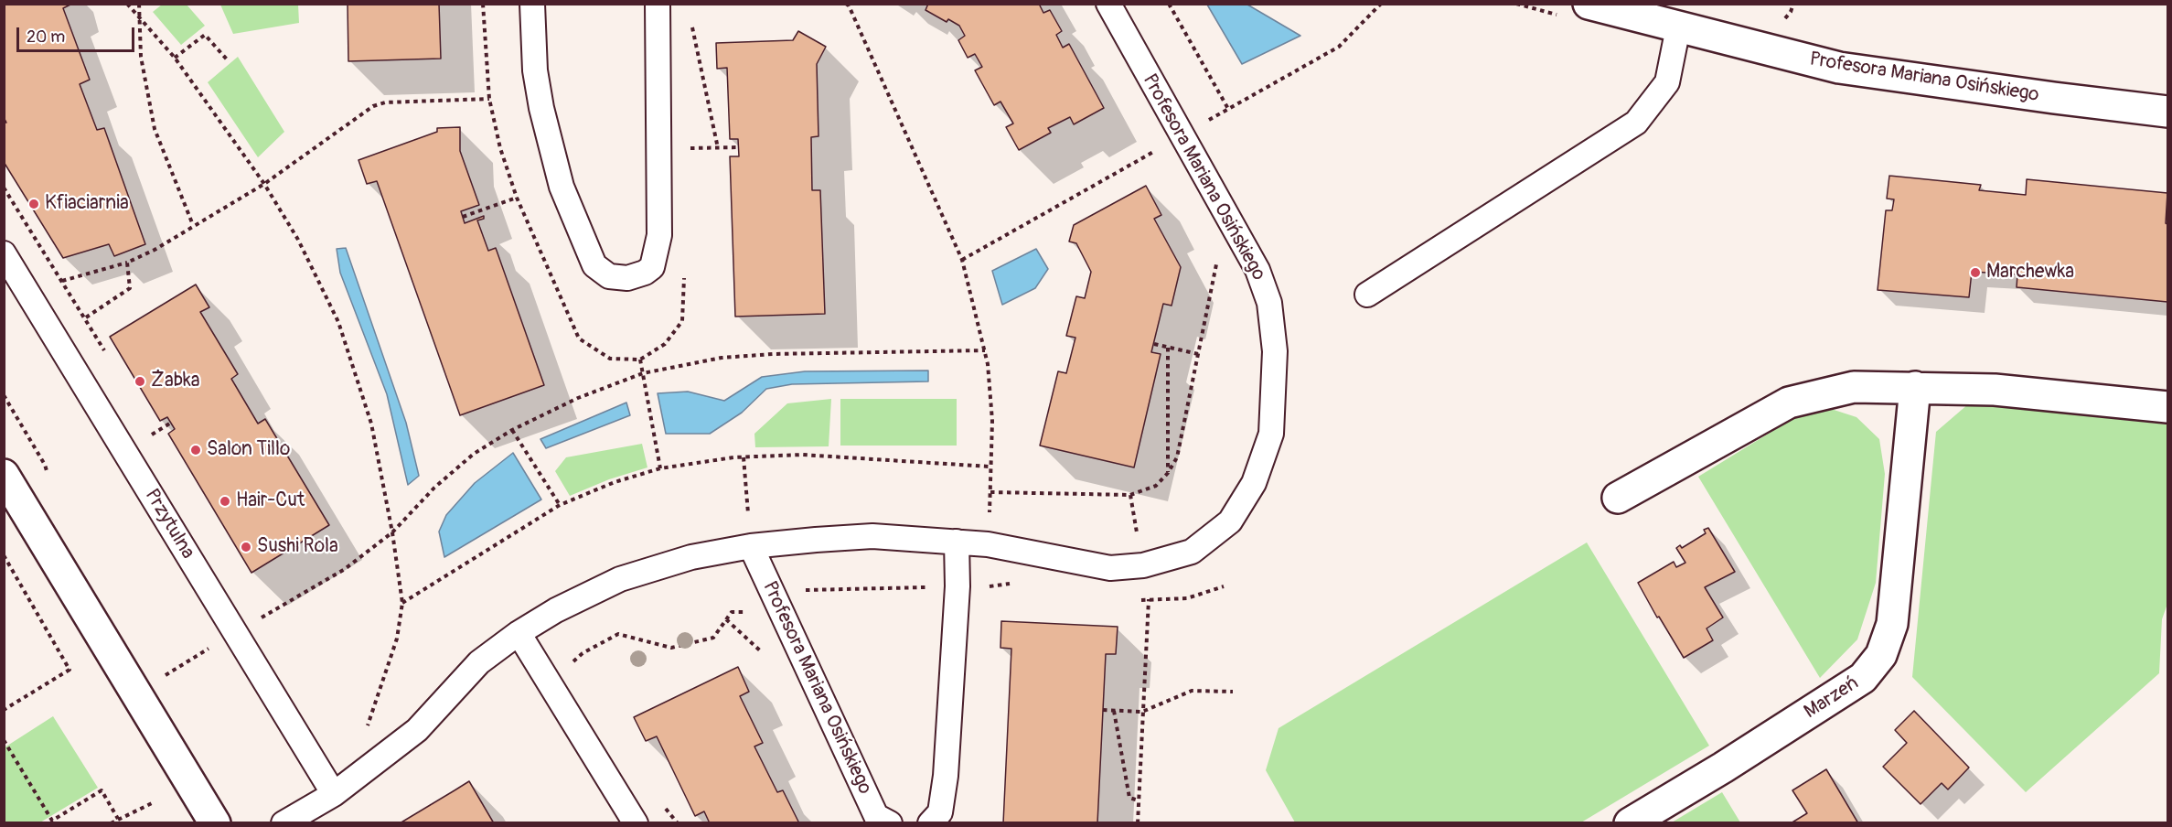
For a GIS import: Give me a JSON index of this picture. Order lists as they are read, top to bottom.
{
  "streets": {
    "street": ["Profesora Mariana Osińskiego", "Marzeń"],
    "lane": ["Przytulna"]
  },
  "crossings": [
    ["Profesora Mariana Osińskiego", "Przytulna"]
  ],
  "places": [
    "Kfiaciarnia",
    "Marchewka",
    "Żabka",
    "Salon Tillo",
    "Hair-Cut",
    "Sushi Rola"
  ],
  "scale_bar": "20 m"
}
